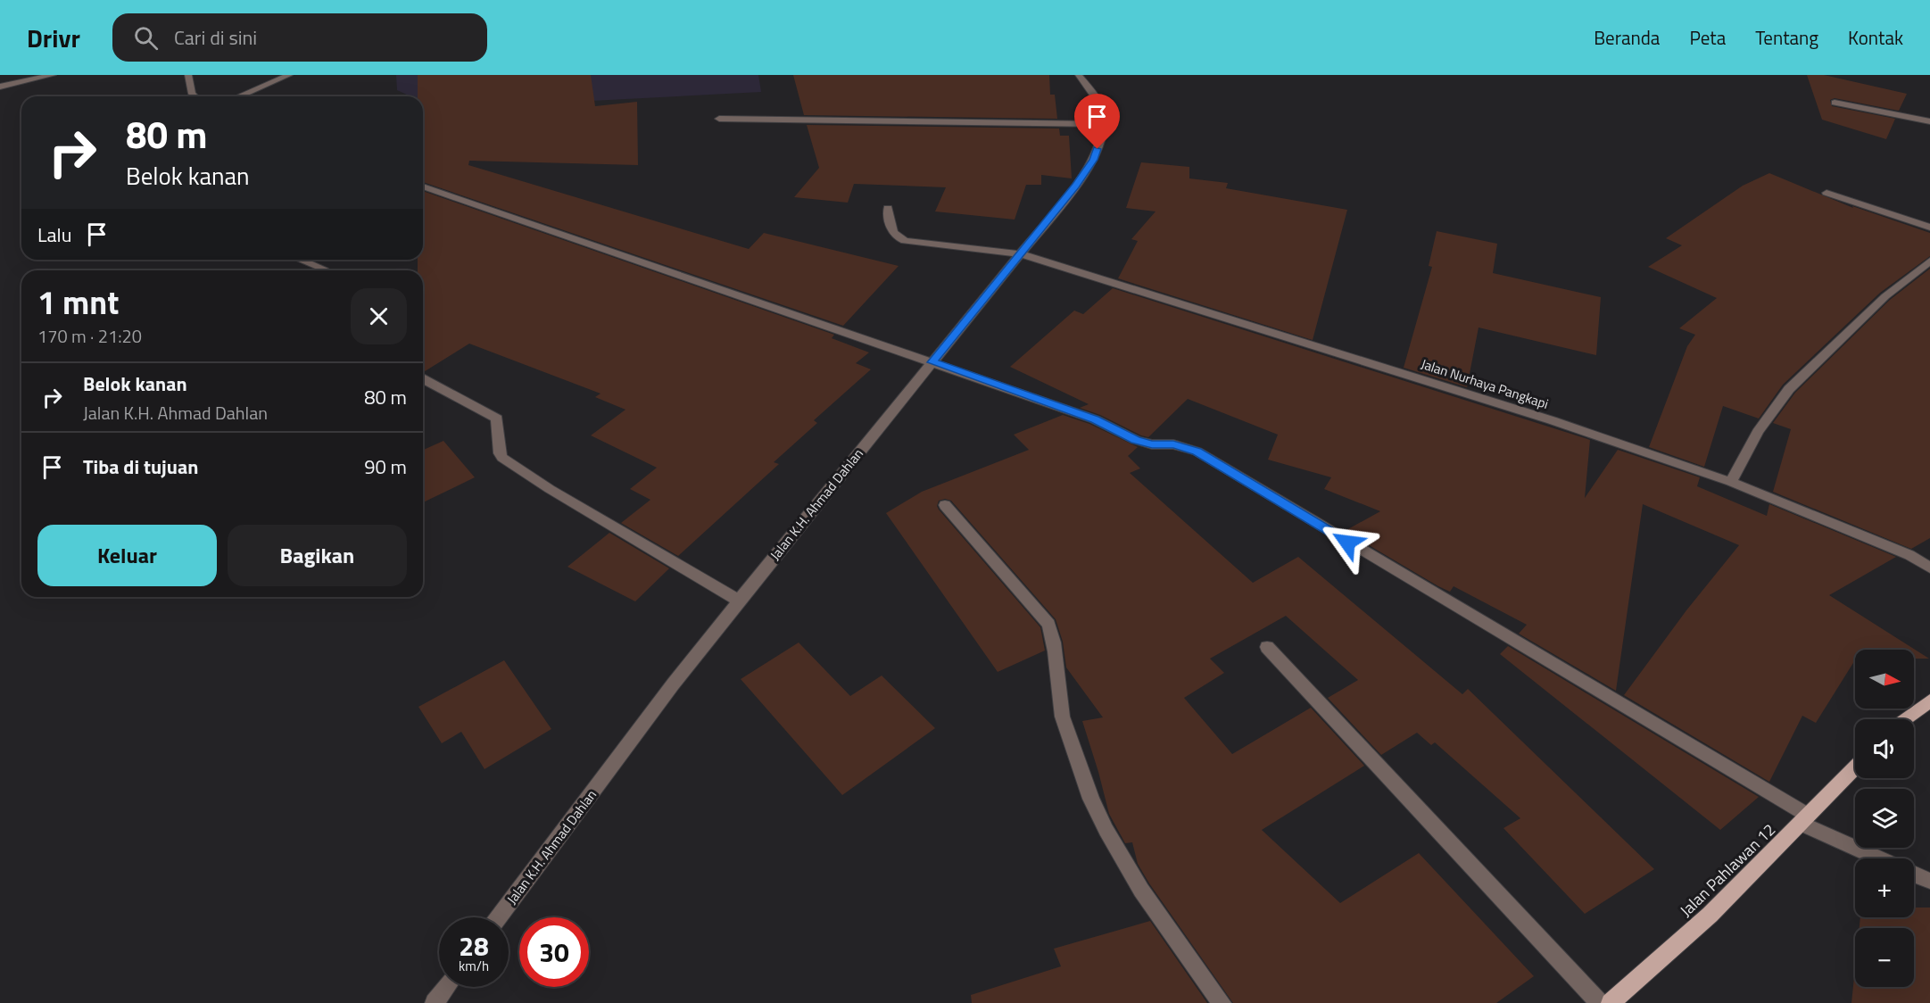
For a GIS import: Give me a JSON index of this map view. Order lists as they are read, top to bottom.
{
  "streets": {
    "main road": ["Jalan Pahlawan 12"],
    "street": ["Jalan Nurhaya Pangkapi", "Jalan K.H. Ahmad Dahlan"]
  },
  "crossings": [
    ["Jalan Nurhaya Pangkapi", "Jalan K.H. Ahmad Dahlan"]
  ],
  "north": "right",
  "page": {
    "header": "Drivr",
    "search": "Cari di sini",
    "nav": [
      "Beranda",
      "Peta",
      "Tentang",
      "Kontak"
    ],
    "turn": ["80 m", "Belok kanan"],
    "then": "Lalu",
    "heading": ["1 mnt", "170 m · 21:20"],
    "list": [
      {
        "name": "Belok kanan",
        "note": "Jalan K.H. Ahmad Dahlan",
        "value": "80 m"
      },
      {
        "name": "Tiba di tujuan",
        "value": "90 m"
      }
    ],
    "buttons": ["Keluar", "Bagikan"],
    "map_buttons": ["+", "−"],
    "speed": "28 km/h",
    "limit": "30"
  }
}
